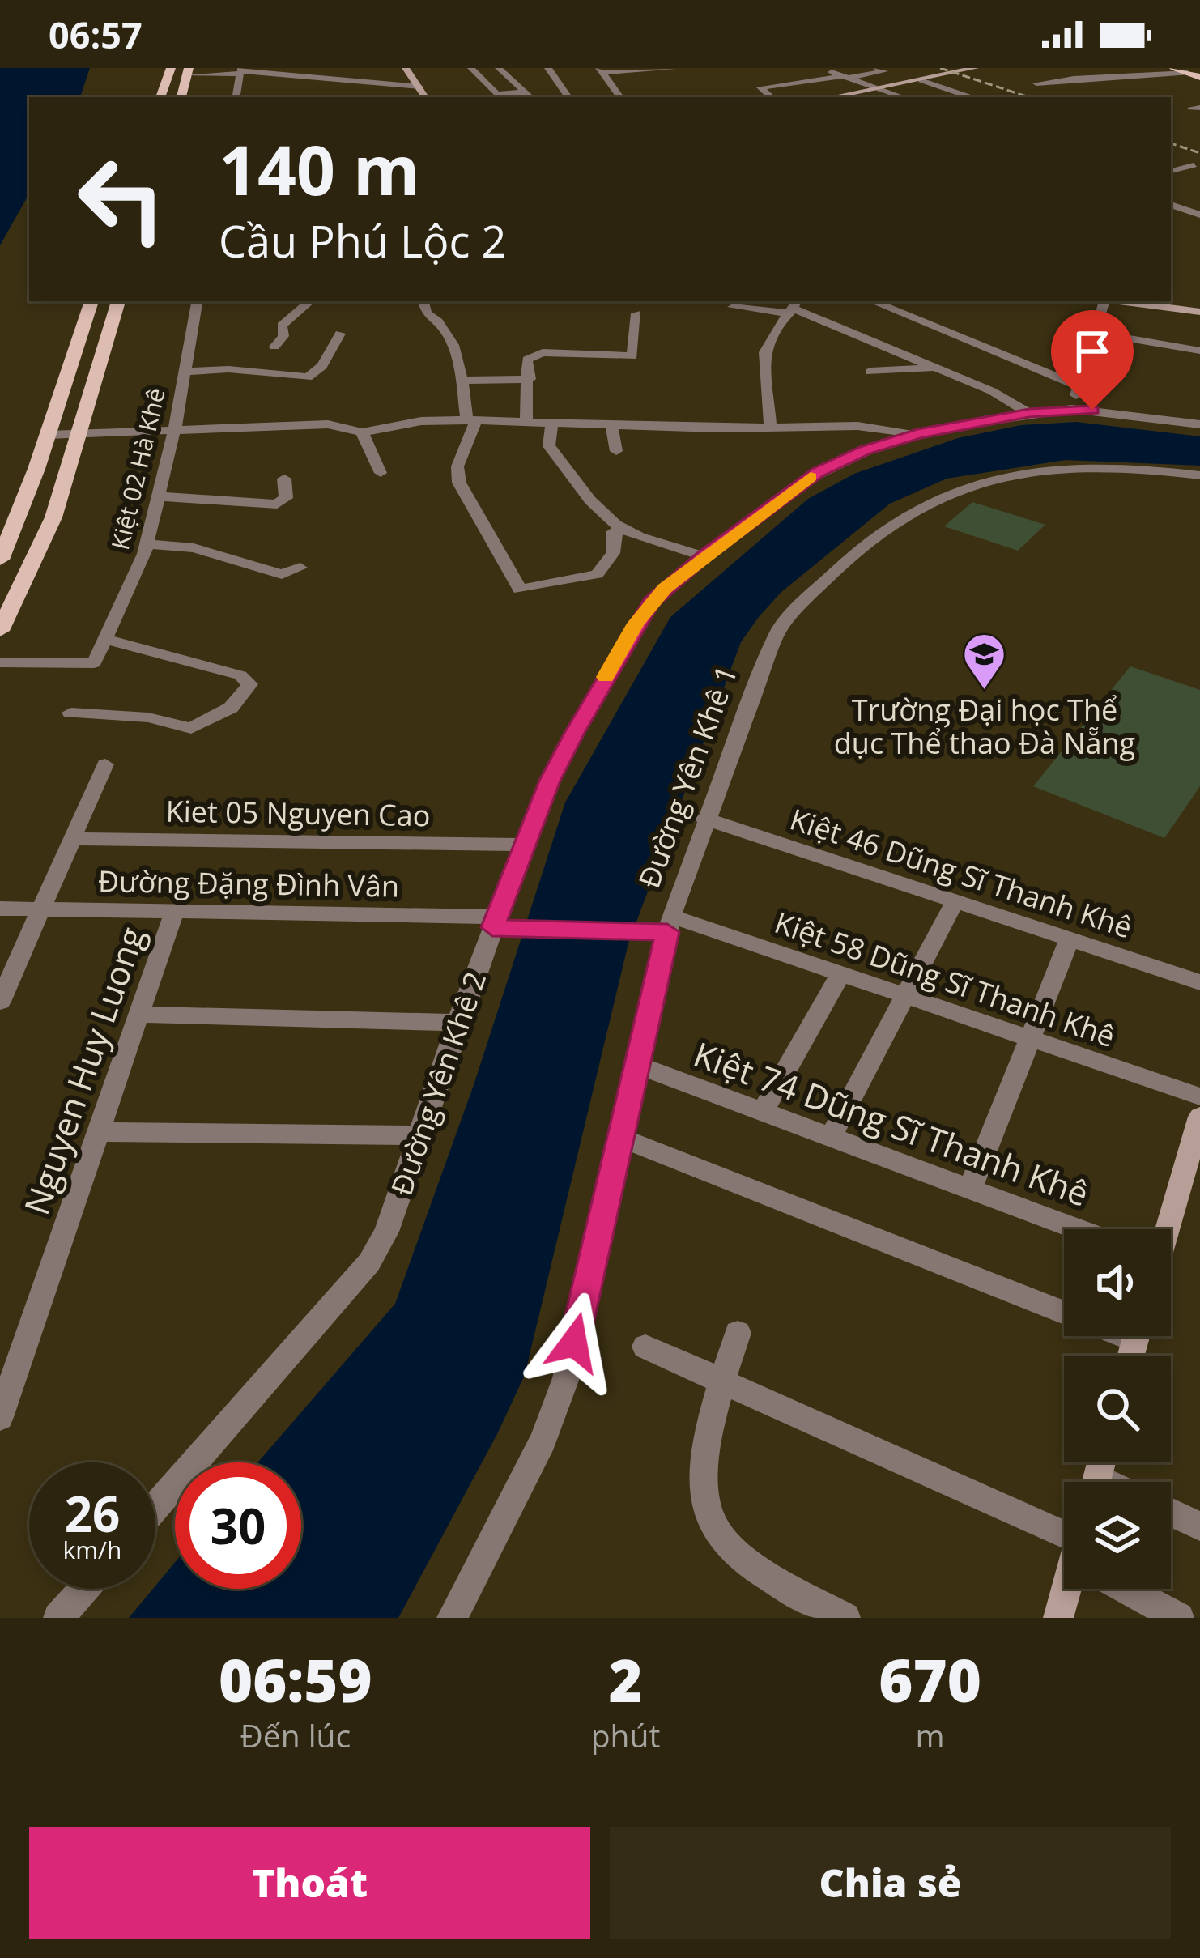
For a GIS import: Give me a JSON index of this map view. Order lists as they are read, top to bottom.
{
  "streets": {
    "street": [
      "Kiệt 02 Hà Khê",
      "Đường Yên Khê 1",
      "Kiet 05 Nguyen Cao",
      "Kiệt 46 Dũng Sĩ Thanh Khê",
      "Đường Đặng Đình Vân",
      "Kiệt 58 Dũng Sĩ Thanh Khê",
      "Nguyen Huy Luong",
      "Đường Yên Khê 2",
      "Kiệt 74 Dũng Sĩ Thanh Khê"
    ]
  },
  "crossings": [
    ["Đường Yên Khê 1", "Kiệt 46 Dũng Sĩ Thanh Khê"],
    ["Đường Yên Khê 1", "Kiệt 58 Dũng Sĩ Thanh Khê"],
    ["Đường Yên Khê 1", "Kiệt 74 Dũng Sĩ Thanh Khê"],
    ["Kiet 05 Nguyen Cao", "Đường Yên Khê 2"],
    ["Đường Đặng Đình Vân", "Kiệt 58 Dũng Sĩ Thanh Khê"],
    ["Đường Đặng Đình Vân", "Nguyen Huy Luong"],
    ["Đường Đặng Đình Vân", "Đường Yên Khê 2"]
  ],
  "places": {
    "school or university": ["Trường Đại học Thể dục Thể thao Đà Nẵng"]
  },
  "page": {
    "status": "06:57",
    "turn": ["140 m", "Cầu Phú Lộc 2"],
    "speed": "26 km/h",
    "limit": "30",
    "eta": [
      "06:59",
      "Đến lúc",
      "2",
      "phút",
      "670",
      "m"
    ],
    "buttons": ["Thoát", "Chia sẻ"]
  }
}
